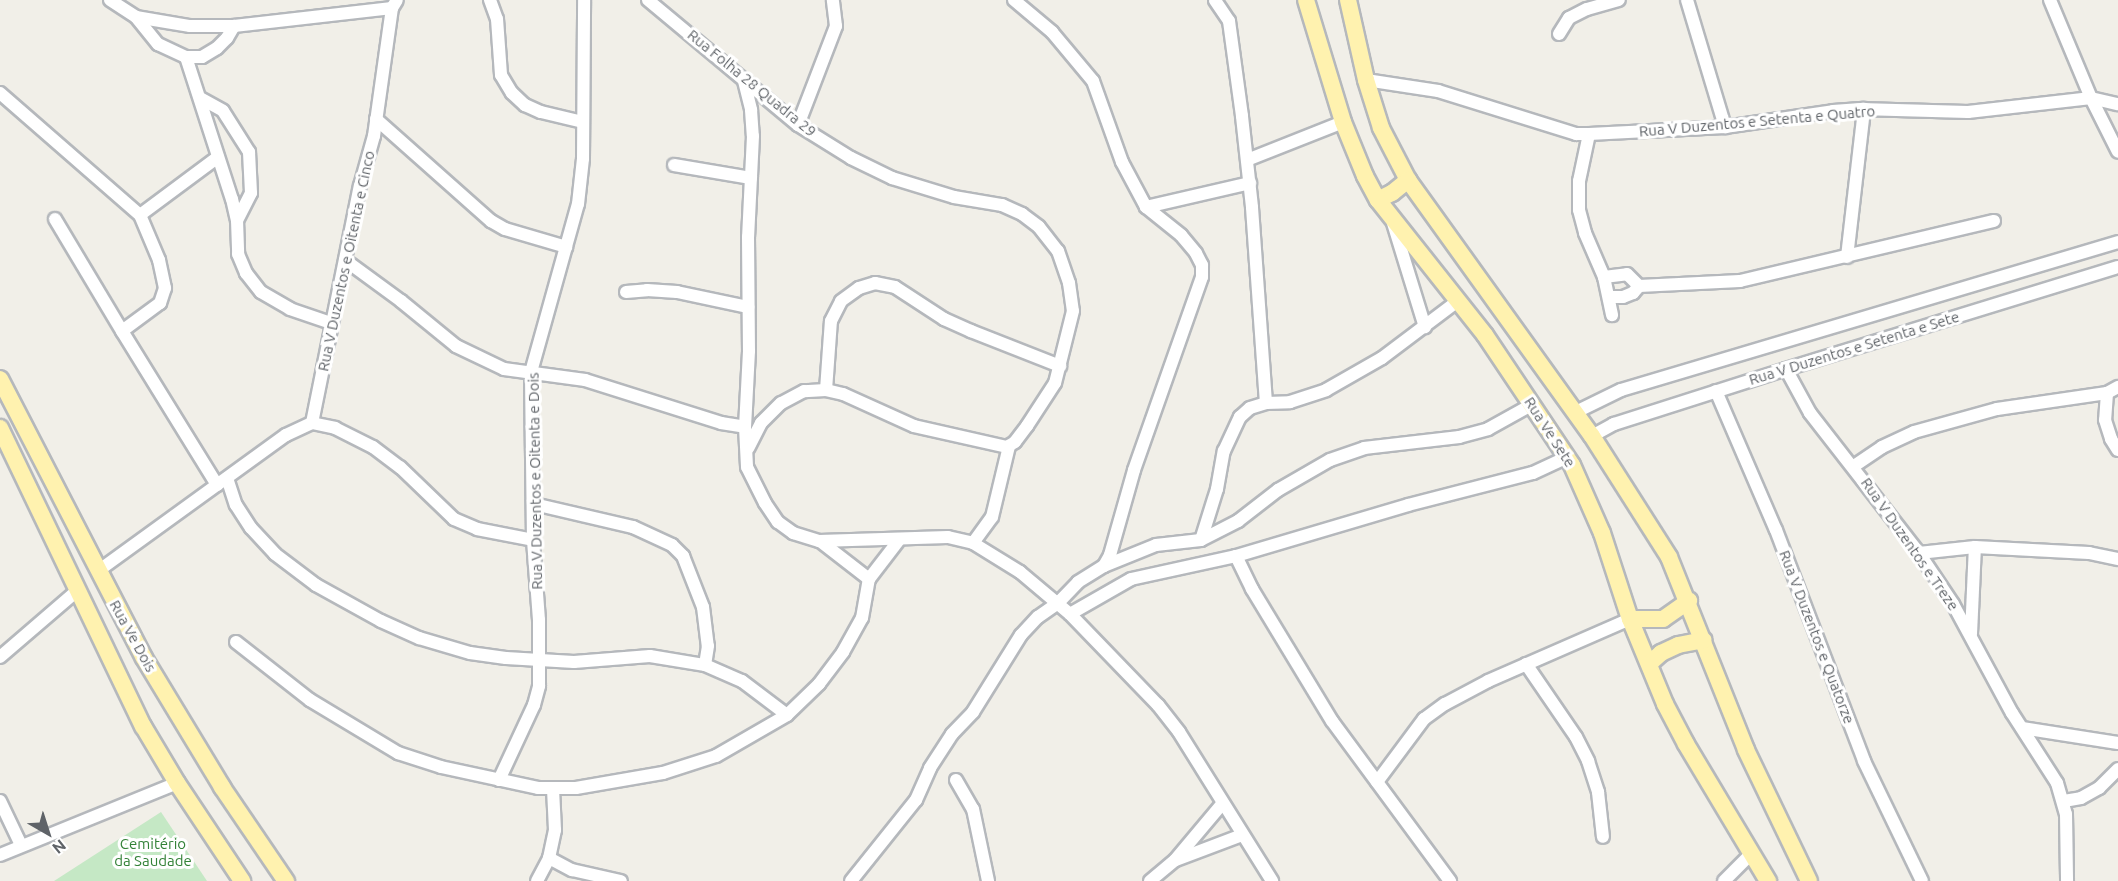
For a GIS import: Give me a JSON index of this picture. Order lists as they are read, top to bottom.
{
  "streets": {
    "main road": ["Rua Ve Sete", "Rua Ve Dois"],
    "street": [
      "Rua Folha 28 Quadra 29",
      "Rua V Duzentos e Setenta e Quatro",
      "Rua V Duzentos e Oitenta e Cinco",
      "Rua V Duzentos e Setenta e Sete",
      "Rua V Duzentos e Oitenta e Dois",
      "Rua V Duzentos e Treze",
      "Rua V Duzentos e Quatorze"
    ]
  },
  "crossings": [
    ["Rua V Duzentos e Setenta e Quatro", "Rua Ve Sete"],
    ["Rua V Duzentos e Setenta e Sete", "Rua Ve Sete"],
    ["Rua V Duzentos e Setenta e Sete", "Rua V Duzentos e Treze"],
    ["Rua V Duzentos e Setenta e Sete", "Rua V Duzentos e Quatorze"]
  ],
  "parks": ["Cemitério da Saudade"],
  "north": "bottom right"
}
